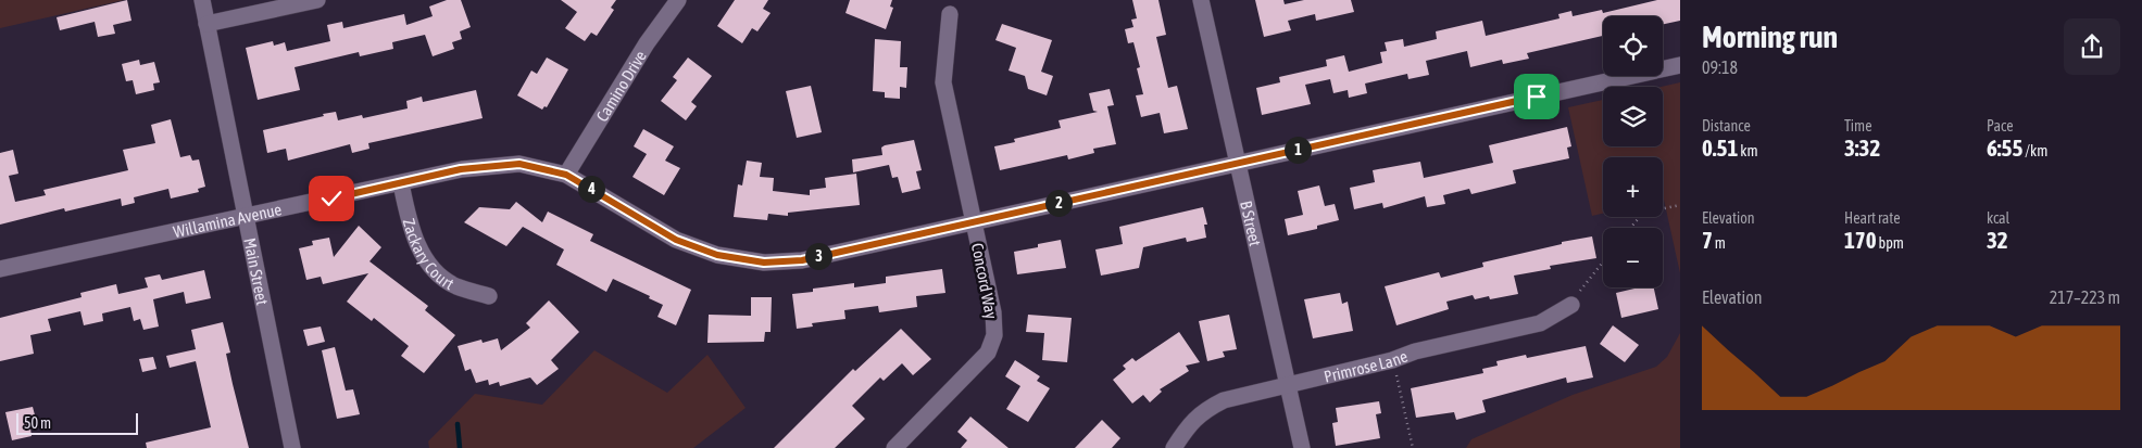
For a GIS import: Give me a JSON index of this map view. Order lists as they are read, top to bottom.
{
  "streets": {
    "street": [
      "Camino Drive",
      "Willamina Avenue",
      "B Street",
      "Zackary Court",
      "Main Street",
      "Concord Way",
      "Primrose Lane"
    ]
  },
  "crossings": [
    ["Camino Drive", "Willamina Avenue"],
    ["Willamina Avenue", "B Street"],
    ["Willamina Avenue", "Zackary Court"],
    ["Willamina Avenue", "Main Street"],
    ["Willamina Avenue", "Concord Way"],
    ["B Street", "Primrose Lane"]
  ],
  "scale_bar": "50 m",
  "page": {
    "heading": ["Morning run", "09:18"],
    "map_buttons": ["+", "−"],
    "stats": [
      ["Distance", "0.51 km"],
      ["Time", "3:32"],
      ["Pace", "6:55 /km"],
      ["Elevation", "7 m"],
      ["Heart rate", "170 bpm"],
      ["kcal", "32"]
    ],
    "pins": [
      "1",
      "4",
      "2",
      "3"
    ],
    "chart": ["Elevation", "217–223 m"],
    "scale": "50 m"
  }
}
